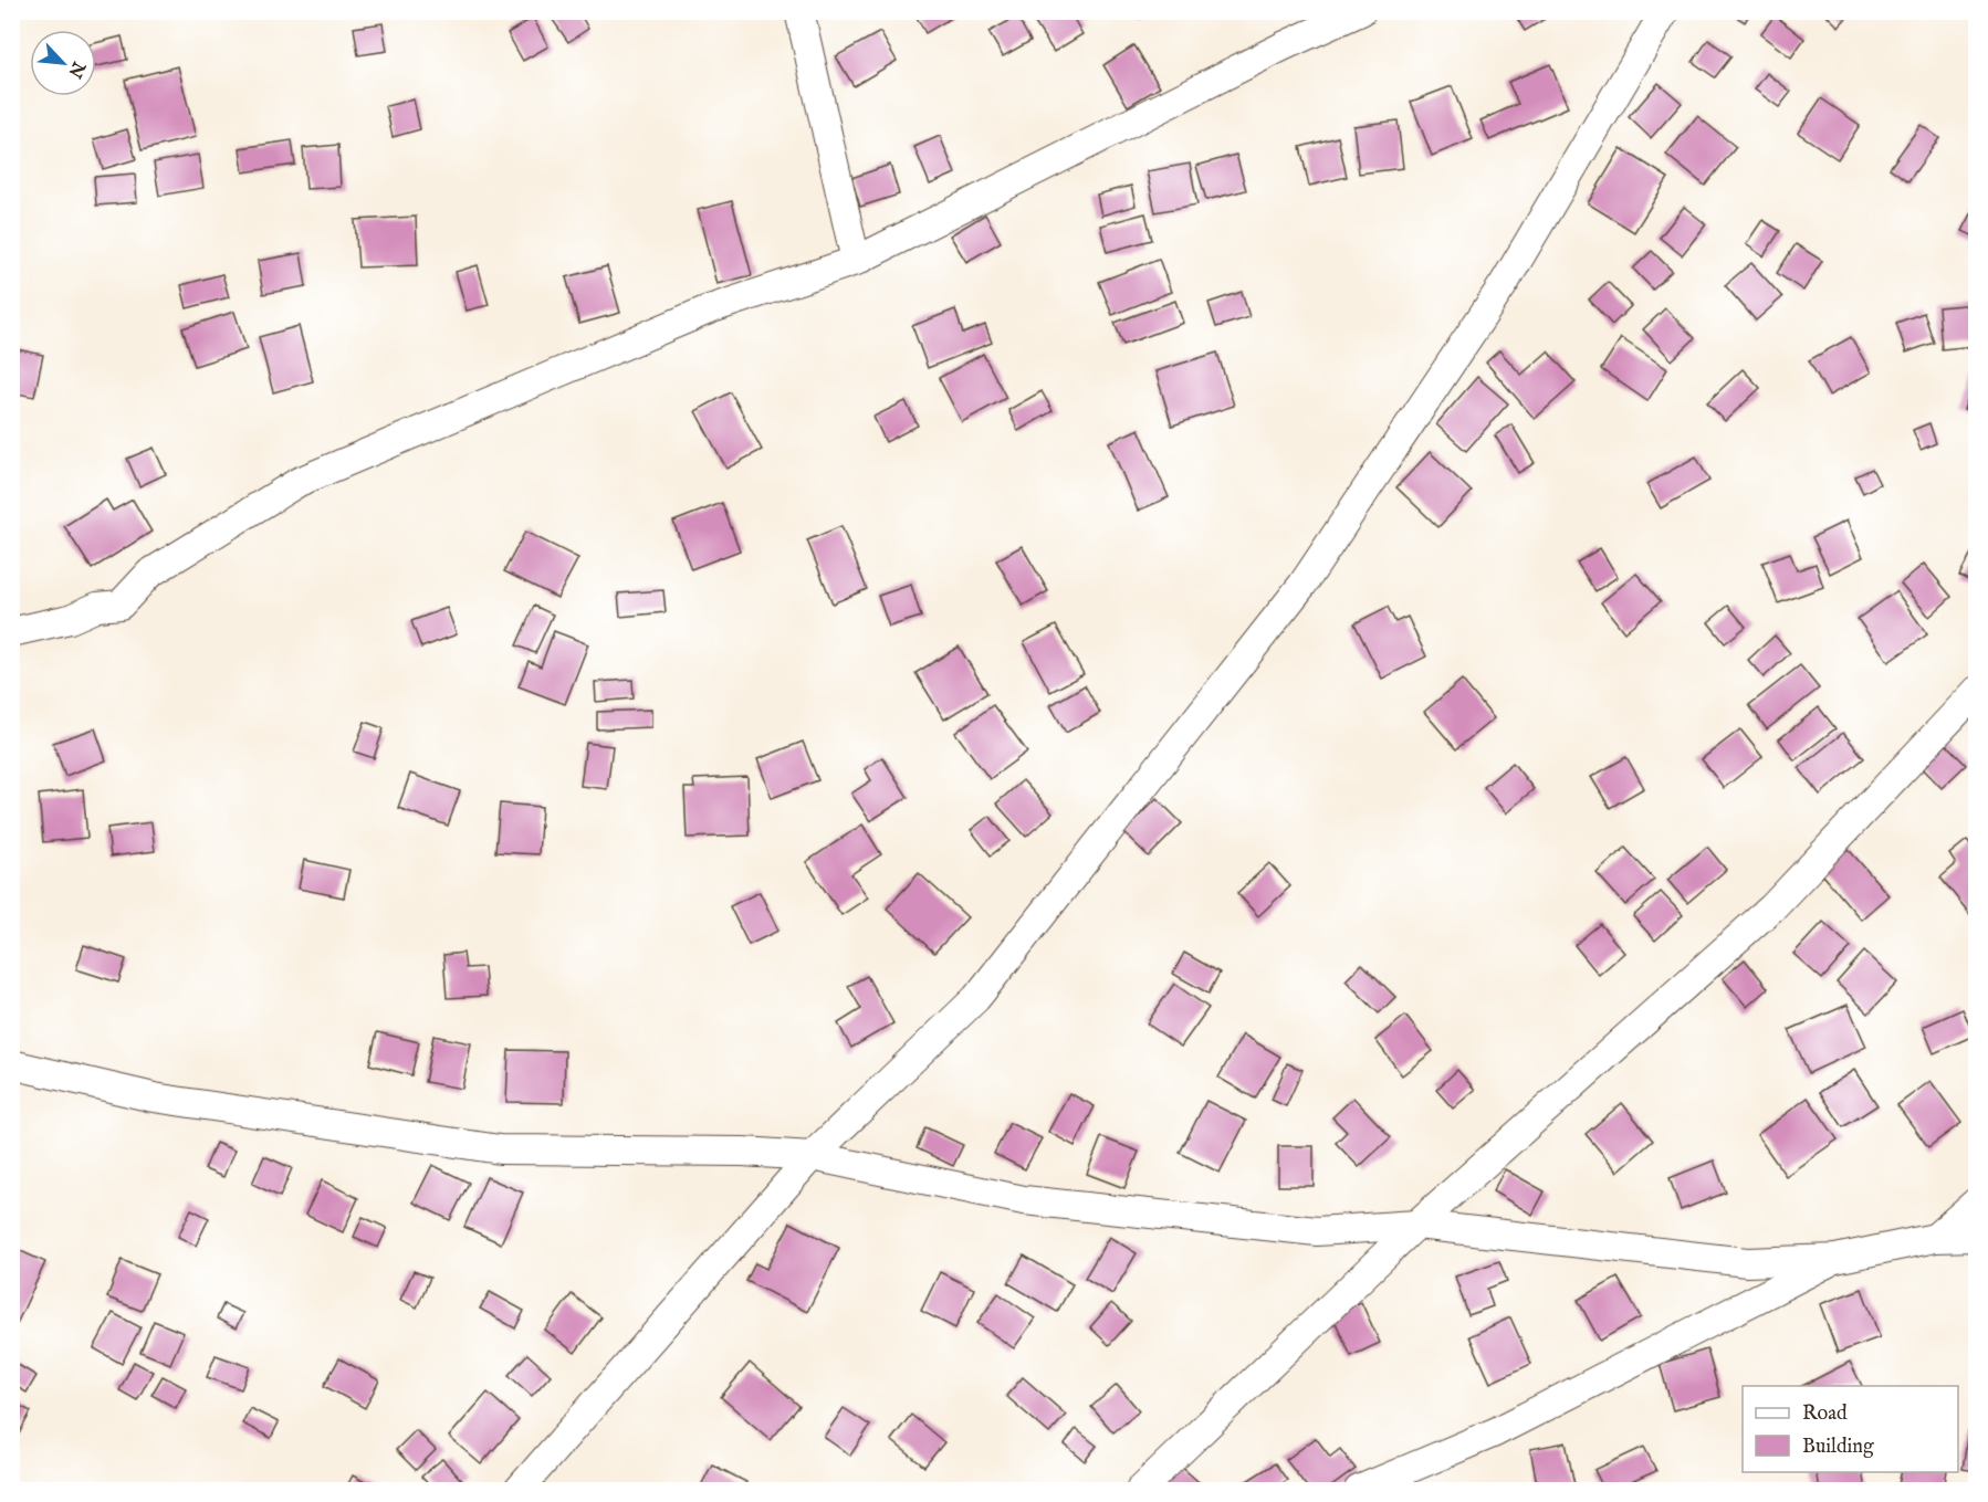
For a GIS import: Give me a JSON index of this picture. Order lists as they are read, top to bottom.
{
  "legend": ["Road", "Building"],
  "north": "bottom right"
}
